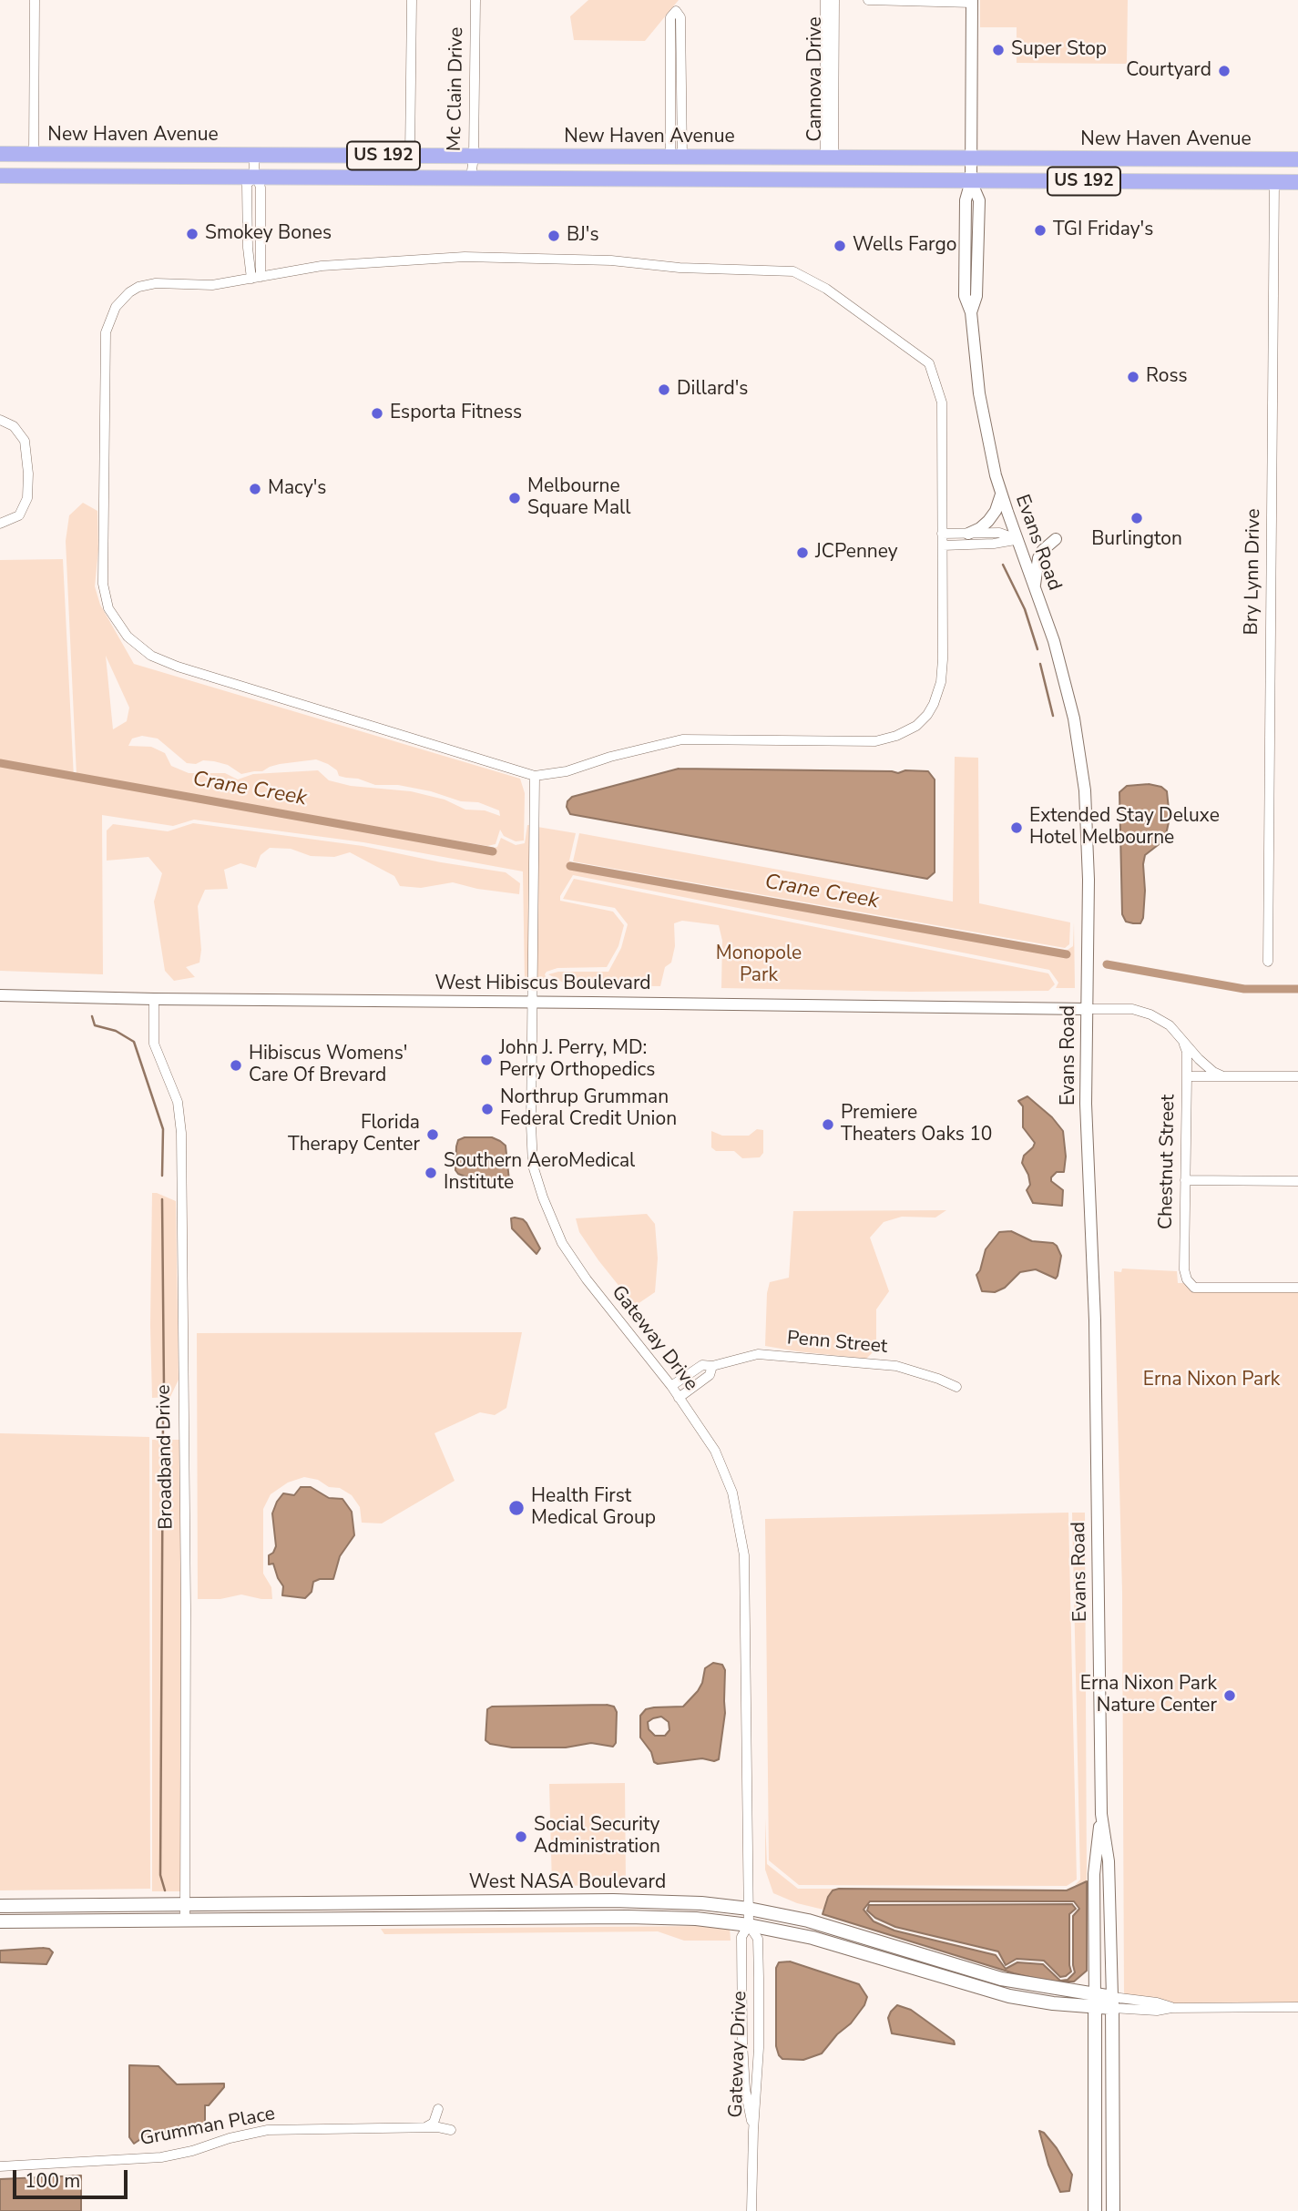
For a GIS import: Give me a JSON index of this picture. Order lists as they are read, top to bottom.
{
  "streets": {
    "main road": ["New Haven Avenue", "US 192", "West NASA Boulevard"],
    "street": [
      "Cannova Drive",
      "Mc Clain Drive",
      "Evans Road",
      "Bry Lynn Drive",
      "West Hibiscus Boulevard",
      "Chestnut Street",
      "Gateway Drive",
      "Penn Street",
      "Broadband Drive",
      "Grumman Place"
    ]
  },
  "crossings": [
    ["Cannova Drive", "New Haven Avenue"],
    ["Mc Clain Drive", "New Haven Avenue"],
    ["Mc Clain Drive", "US 192"],
    ["New Haven Avenue", "Evans Road"],
    ["US 192", "Evans Road"],
    ["US 192", "Bry Lynn Drive"],
    ["Evans Road", "West Hibiscus Boulevard"],
    ["Evans Road", "West NASA Boulevard"],
    ["West Hibiscus Boulevard", "Gateway Drive"],
    ["West Hibiscus Boulevard", "Broadband Drive"],
    ["Gateway Drive", "Penn Street"],
    ["Gateway Drive", "West NASA Boulevard"],
    ["Broadband Drive", "West NASA Boulevard"]
  ],
  "water": ["Crane Creek"],
  "parks": ["Monopole Park", "Erna Nixon Park"],
  "places": [
    "Super Stop",
    "Courtyard",
    "TGI Friday's",
    "Smokey Bones",
    "BJ's",
    "Wells Fargo",
    "Ross",
    "Dillard's",
    "Esporta Fitness",
    "Macy's",
    "Melbourne Square Mall",
    "Burlington",
    "JCPenney",
    "Extended Stay Deluxe Hotel Melbourne",
    "John J. Perry, MD: Perry Orthopedics",
    "Hibiscus Womens' Care Of Brevard",
    "Northrup Grumman Federal Credit Union",
    "Premiere Theaters Oaks 10",
    "Florida Therapy Center",
    "Southern AeroMedical Institute",
    "Health First Medical Group",
    "Erna Nixon Park Nature Center",
    "Social Security Administration"
  ],
  "scale_bar": "100 m"
}
